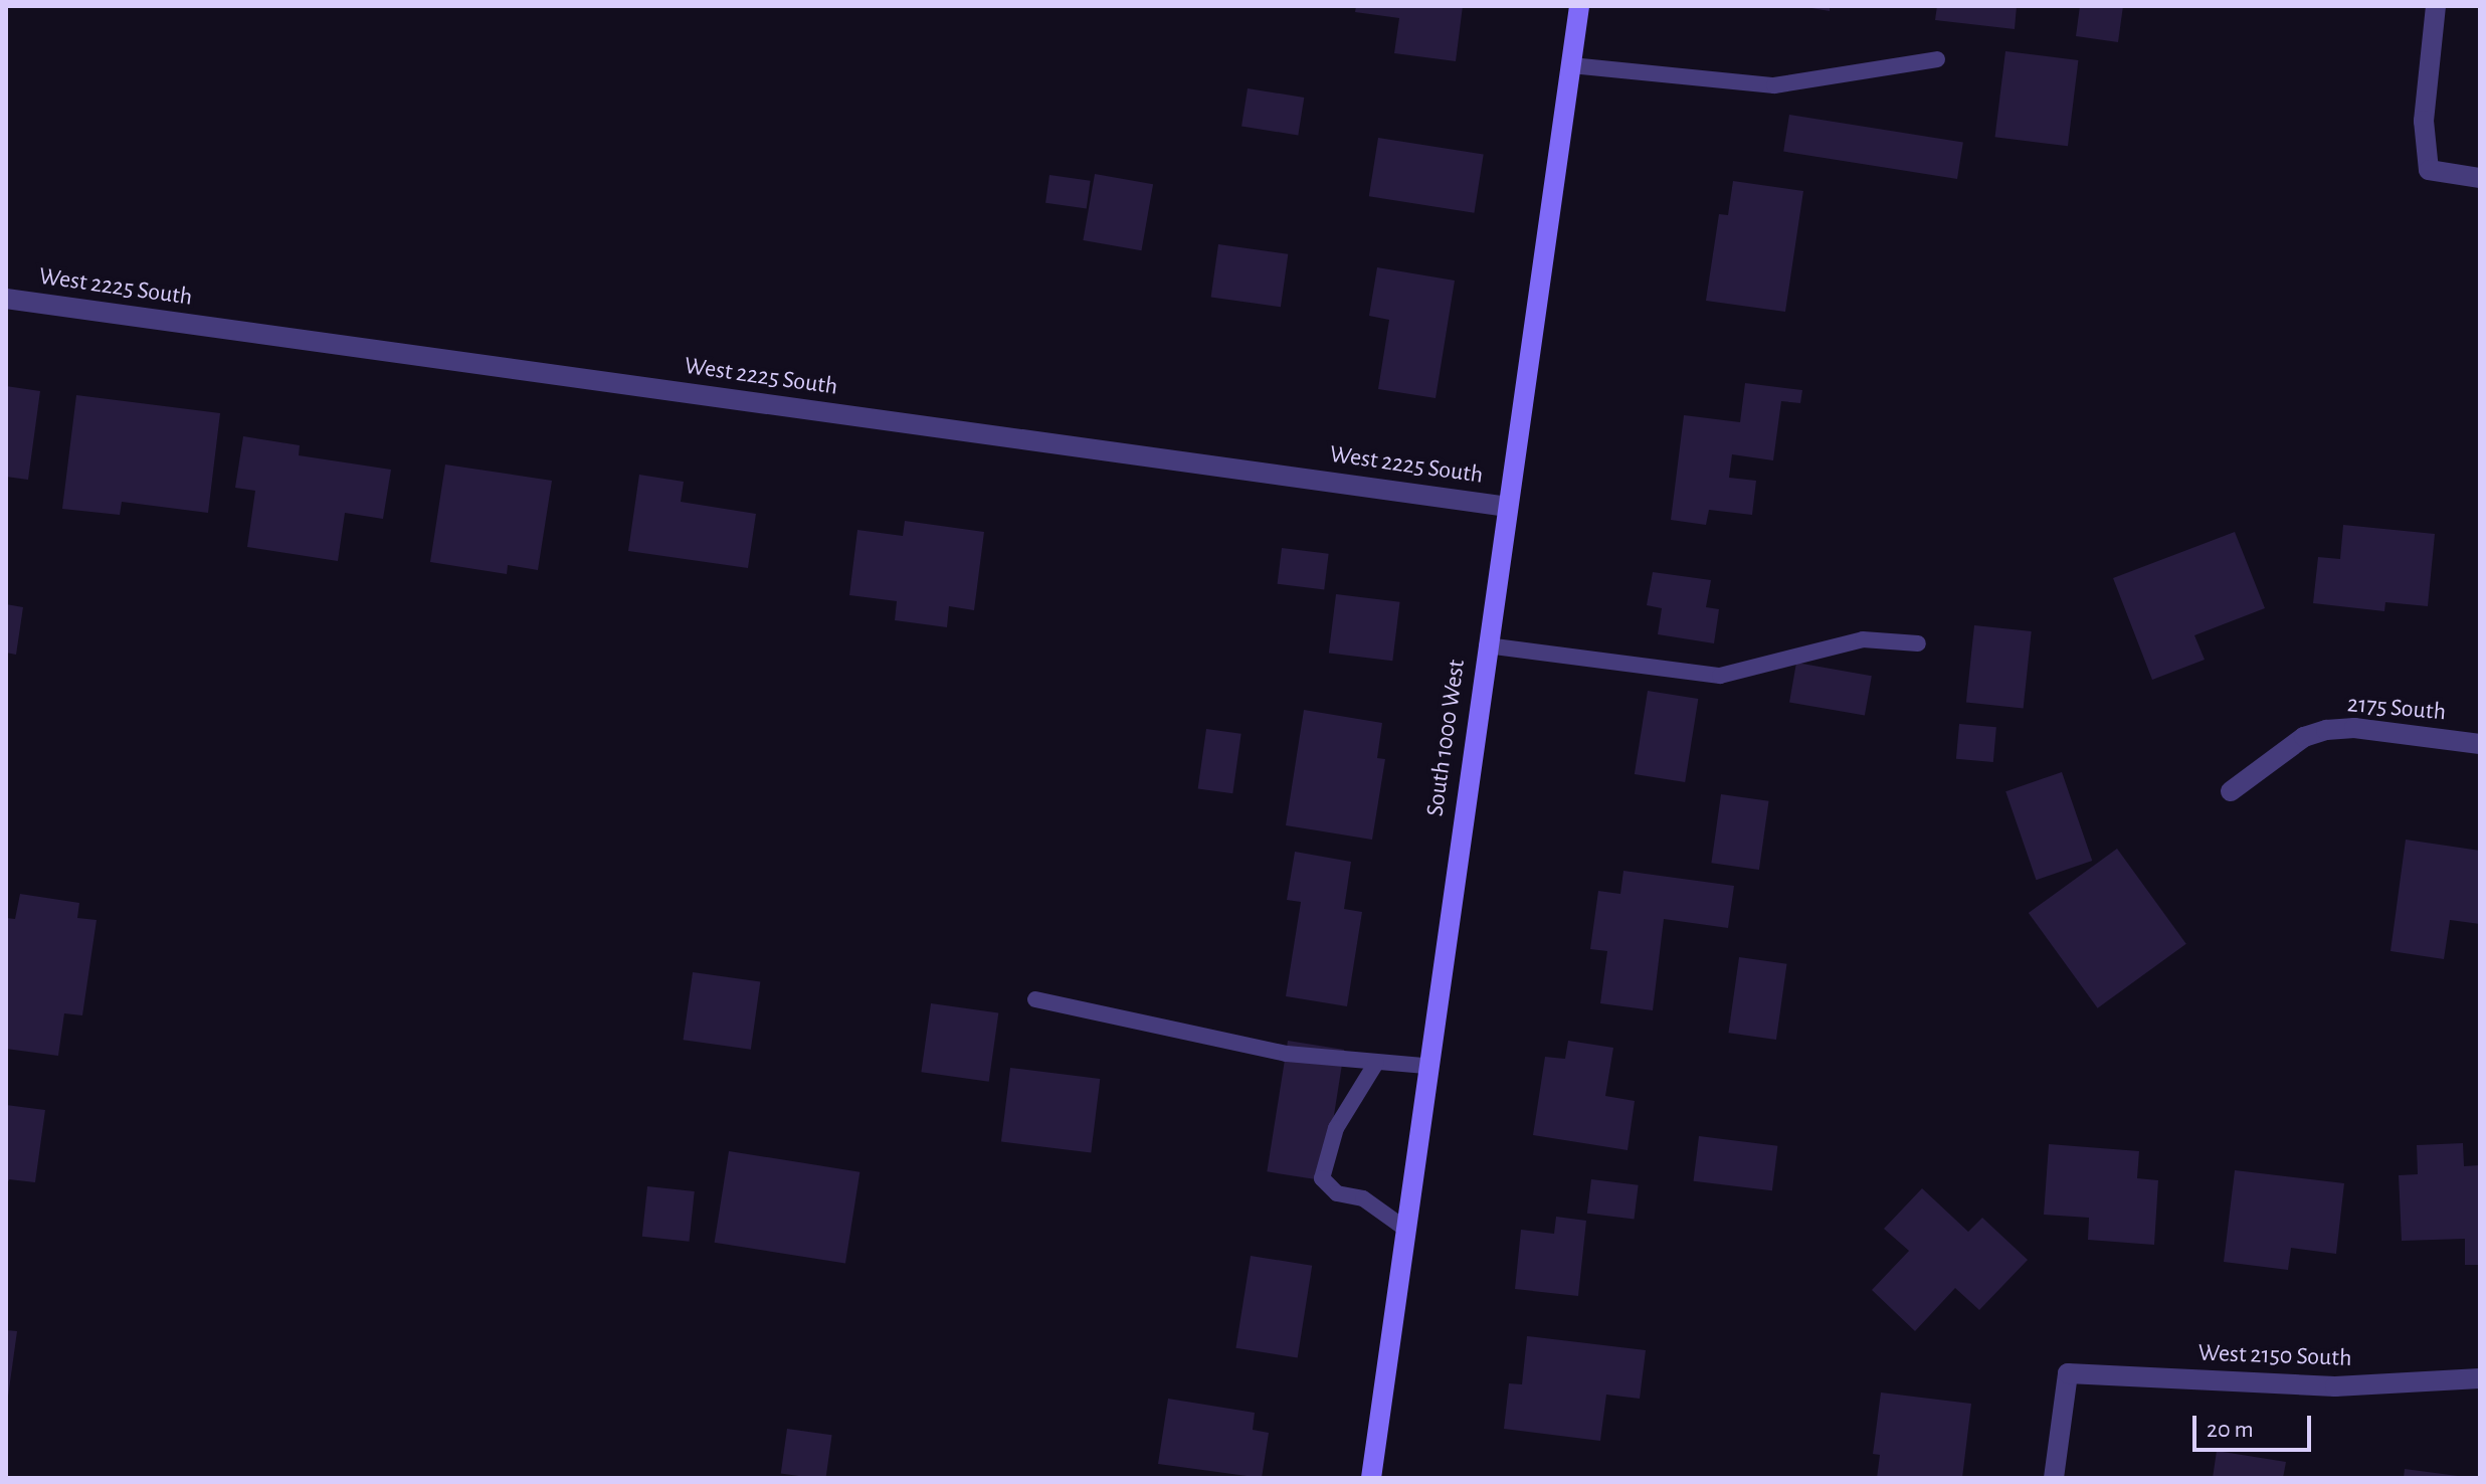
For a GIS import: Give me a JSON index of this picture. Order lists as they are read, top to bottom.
{
  "streets": {
    "main road": ["South 1000 West"],
    "street": ["West 2225 South", "2175 South", "West 2150 South"]
  },
  "crossings": [
    ["West 2225 South", "South 1000 West"]
  ],
  "scale_bar": "20 m"
}
